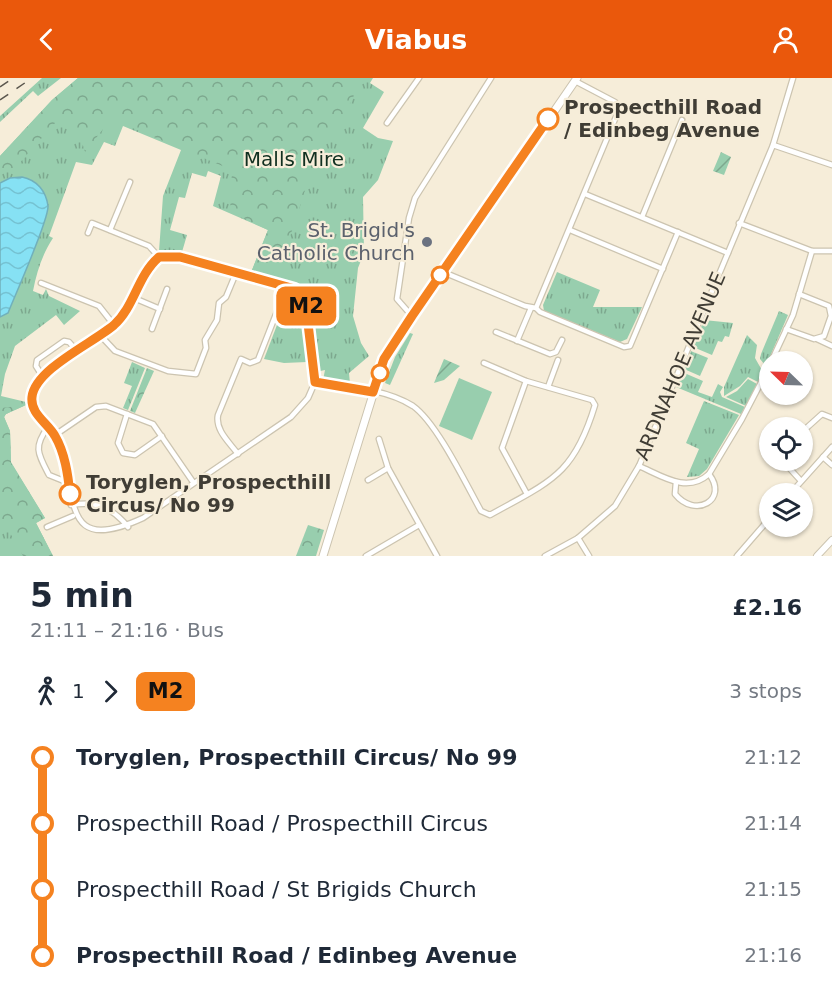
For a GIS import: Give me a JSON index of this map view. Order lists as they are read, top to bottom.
{
  "streets": {
    "street": ["ARDNAHOE AVENUE"]
  },
  "parks": ["Malls Mire"],
  "places": ["Prospecthill Road / Edinbeg Avenue", "St. Brigid's Catholic Church", "Toryglen, Prospecthill Circus/ No 99"],
  "lines": ["bus line M2"],
  "north": "top left",
  "page": {
    "header": "Viabus",
    "on_map": "M2",
    "heading": ["5 min", "21:11 – 21:16 · Bus", "£2.16"],
    "legs": ["1", "M2", "3 stops"],
    "list": [
      {
        "name": "Toryglen, Prospecthill Circus/ No 99",
        "value": "21:12"
      },
      {
        "name": "Prospecthill Road / Prospecthill Circus",
        "value": "21:14"
      },
      {
        "name": "Prospecthill Road / St Brigids Church",
        "value": "21:15"
      },
      {
        "name": "Prospecthill Road / Edinbeg Avenue",
        "value": "21:16"
      }
    ]
  }
}
